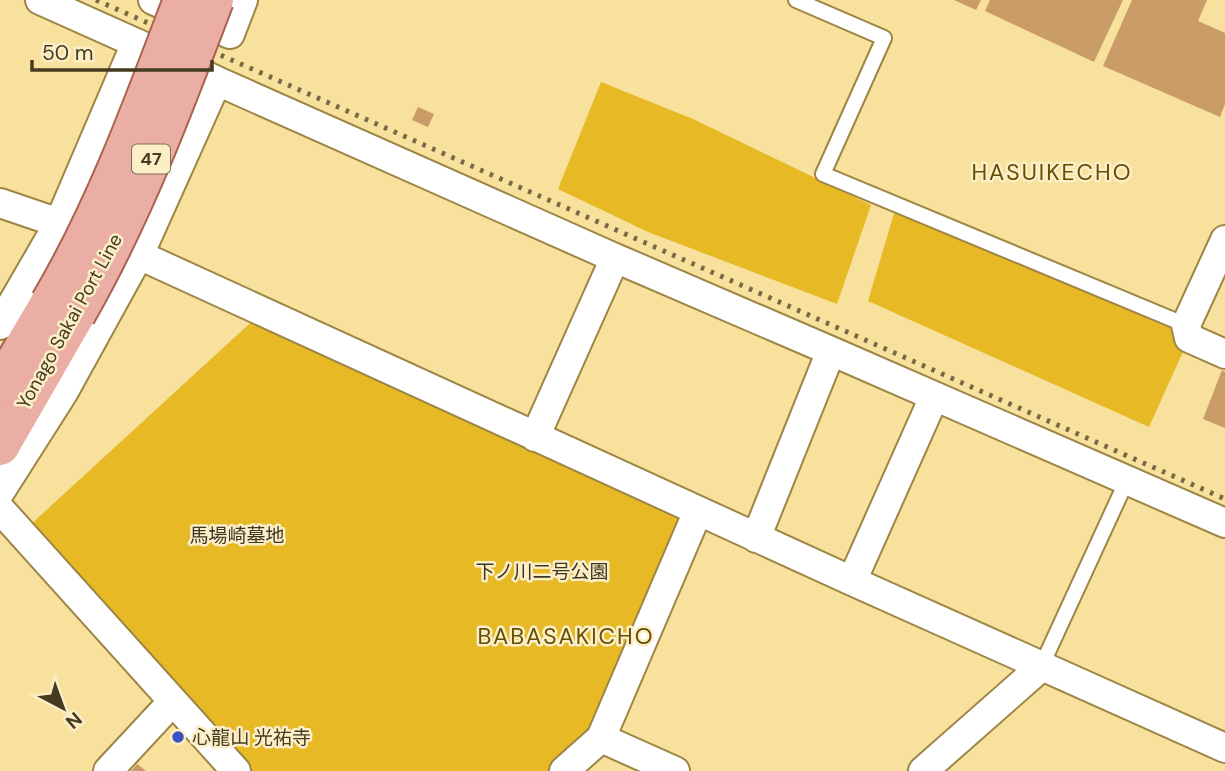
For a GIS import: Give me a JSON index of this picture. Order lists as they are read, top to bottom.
{
  "streets": {
    "main road": ["47", "Yonago Sakai Port Line"]
  },
  "districts": ["HASUIKECHO", "BABASAKICHO"],
  "parks": ["馬場崎墓地", "下ノ川二号公園"],
  "places": ["心龍山 光祐寺"],
  "scale_bar": "50 m",
  "north": "bottom right"
}
